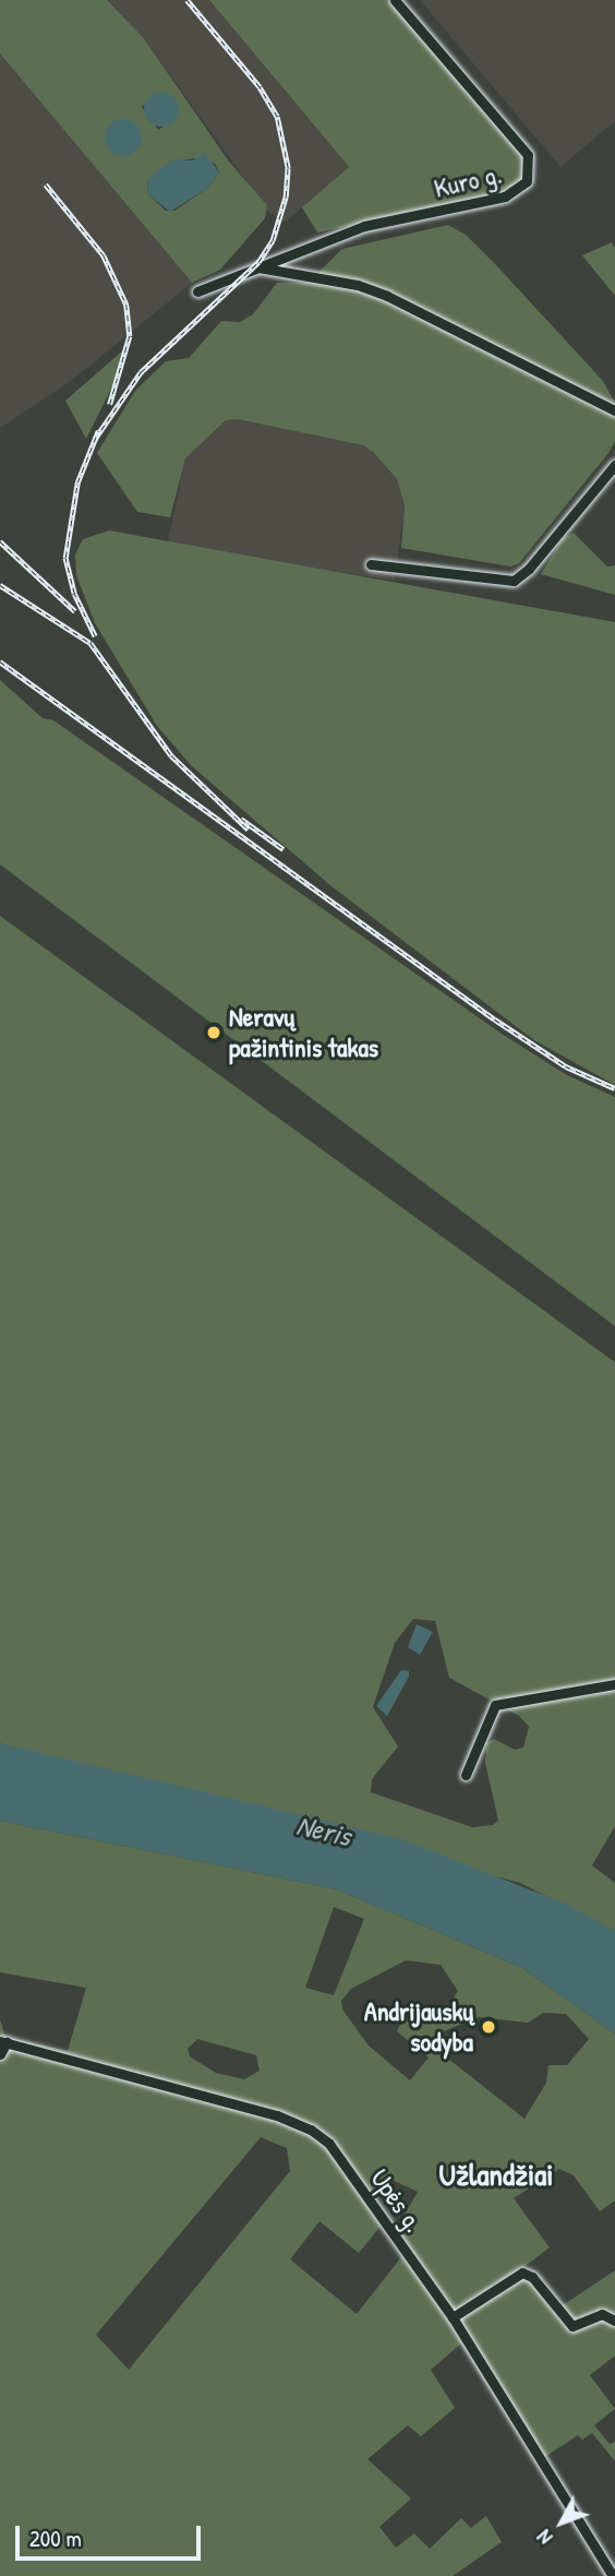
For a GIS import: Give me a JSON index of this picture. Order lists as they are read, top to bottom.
{
  "streets": {
    "street": ["Kuro g.", "Upės g."]
  },
  "districts": ["Užlandžiai"],
  "water": ["Neris"],
  "places": ["Neravų pažintinis takas", "Andrijauskų sodyba"],
  "scale_bar": "200 m",
  "north": "bottom left"
}
